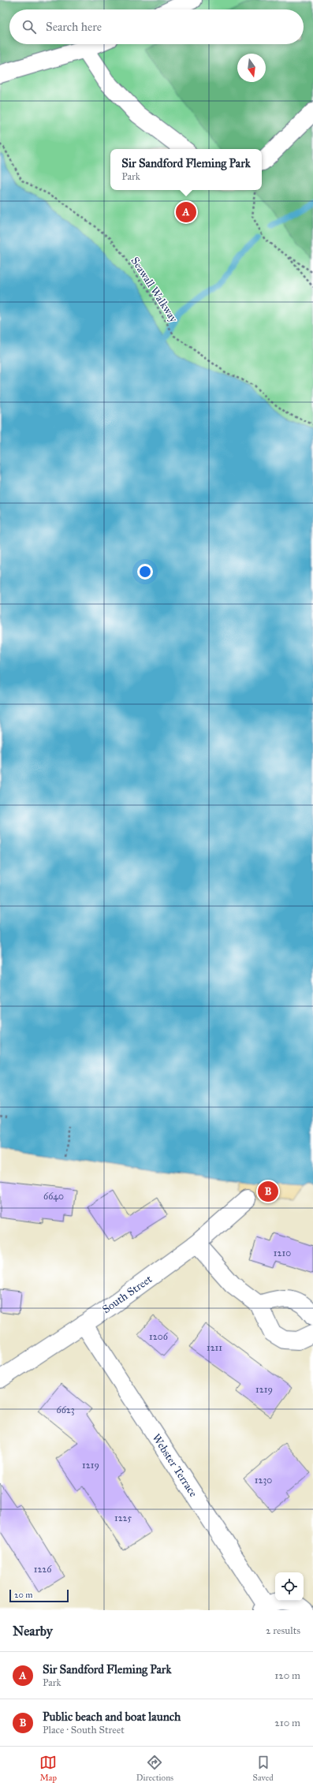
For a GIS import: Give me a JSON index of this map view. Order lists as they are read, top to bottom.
{
  "streets": {
    "street": ["South Street", "Webster Terrace"],
    "path": ["Seawall Walkway"]
  },
  "crossings": [
    ["South Street", "Webster Terrace"]
  ],
  "house_numbers": [
    "6640",
    "1210",
    "1206",
    "1211",
    "1219",
    "6623",
    "1219",
    "1230",
    "1225",
    "1226"
  ],
  "scale_bar": "20 m",
  "north": "bottom",
  "page": {
    "search": "Search here",
    "popup": ["Sir Sandford Fleming Park", "Park"],
    "pins": ["A", "B"],
    "scale": "20 m",
    "heading": ["Nearby", "2 results"],
    "list": [
      {
        "mark": "A",
        "name": "Sir Sandford Fleming Park",
        "note": "Park",
        "value": "120 m"
      },
      {
        "mark": "B",
        "name": "Public beach and boat launch",
        "note": "Place · South Street",
        "value": "210 m"
      }
    ],
    "nav": ["Map", "Directions", "Saved"]
  }
}
